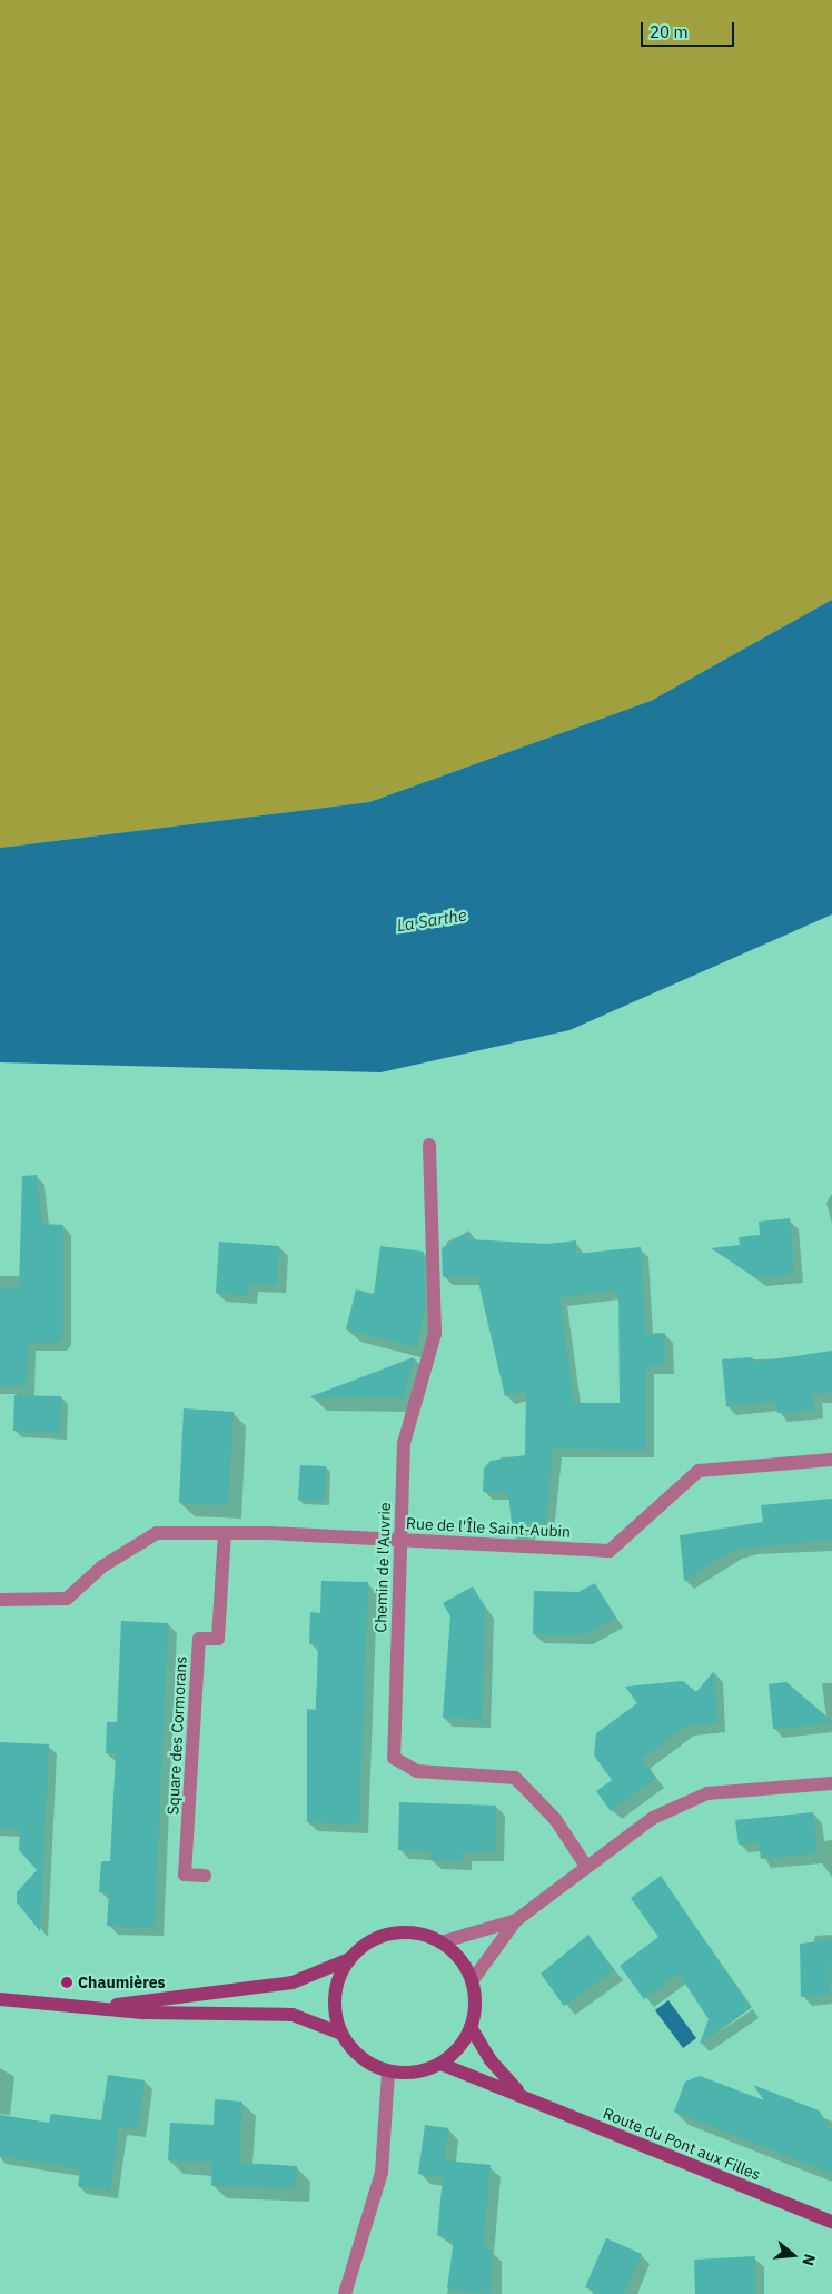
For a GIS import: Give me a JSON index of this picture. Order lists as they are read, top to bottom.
{
  "streets": {
    "street": [
      "Rue de l'Île Saint-Aubin",
      "Chemin de l'Auvrie",
      "Square des Cormorans",
      "Route du Pont aux Filles"
    ]
  },
  "crossings": [
    ["Rue de l'Île Saint-Aubin", "Chemin de l'Auvrie"],
    ["Rue de l'Île Saint-Aubin", "Square des Cormorans"]
  ],
  "water": ["La Sarthe"],
  "places": ["Chaumières"],
  "scale_bar": "20 m",
  "north": "right"
}
